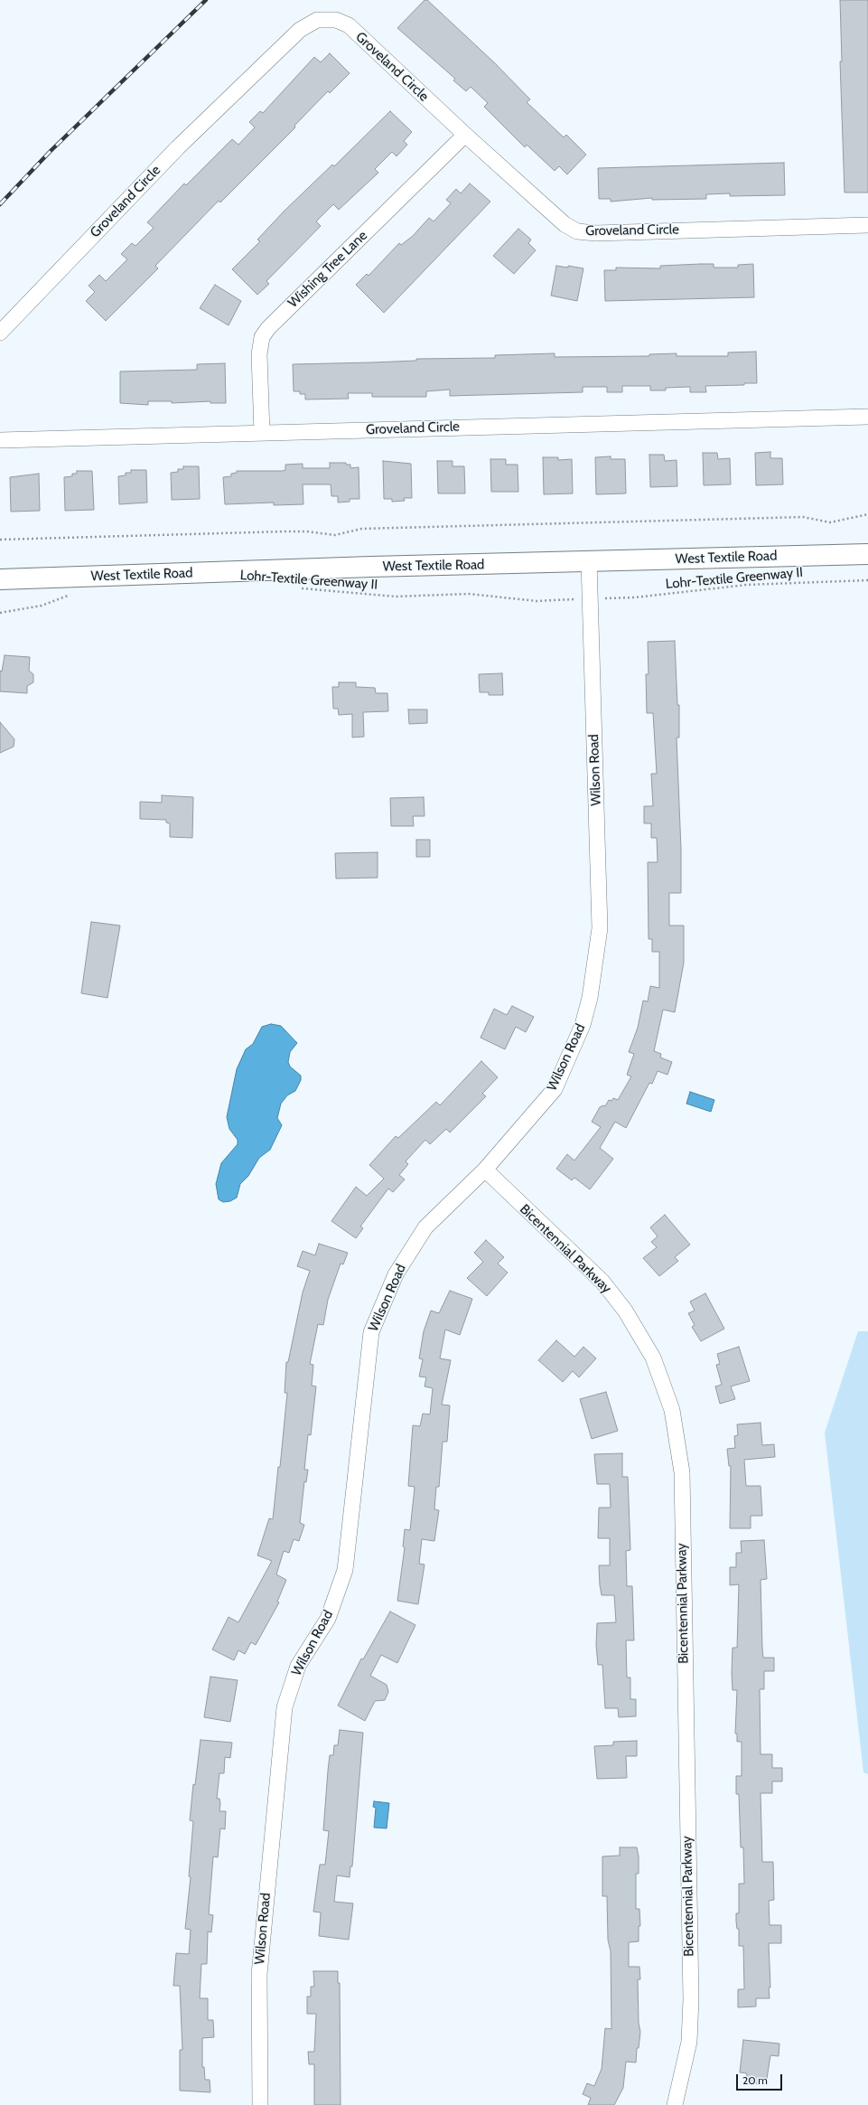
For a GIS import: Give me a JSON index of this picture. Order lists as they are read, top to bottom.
{
  "streets": {
    "main road": ["West Textile Road"],
    "street": [
      "Groveland Circle",
      "Wishing Tree Lane",
      "Wilson Road",
      "Bicentennial Parkway"
    ],
    "path": ["Lohr-Textile Greenway II"]
  },
  "crossings": [
    ["Groveland Circle", "Wishing Tree Lane"],
    ["West Textile Road", "Wilson Road"],
    ["Wilson Road", "Bicentennial Parkway"]
  ],
  "scale_bar": "20 m"
}
